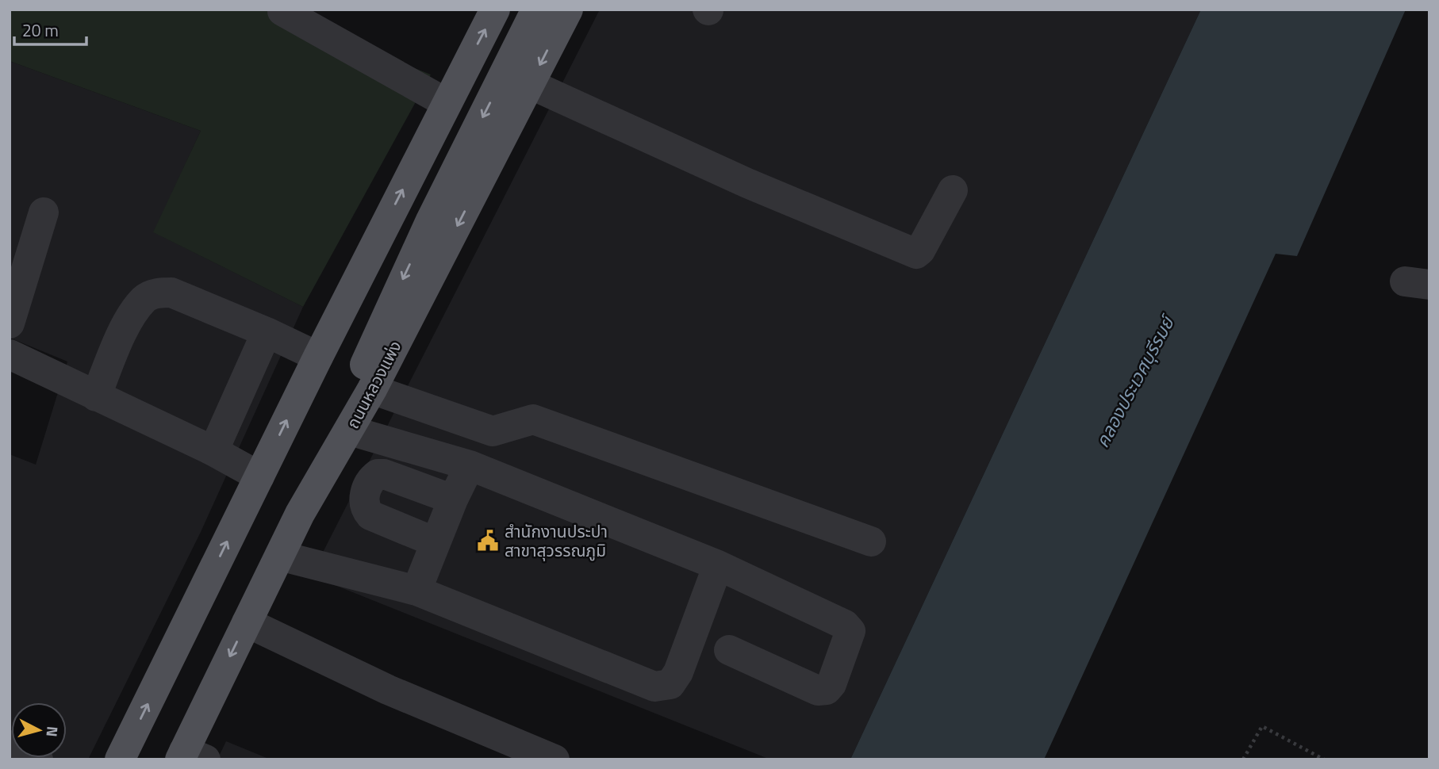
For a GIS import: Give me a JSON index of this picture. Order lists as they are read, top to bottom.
{
  "streets": {
    "main road": ["ถนนหลวงแพ่ง"]
  },
  "water": ["คลองประเวศบุรีรมย์"],
  "places": {
    "public building": ["สำนักงานประปา สาขาสุวรรณภูมิ"]
  },
  "scale_bar": "20 m",
  "north": "right"
}
